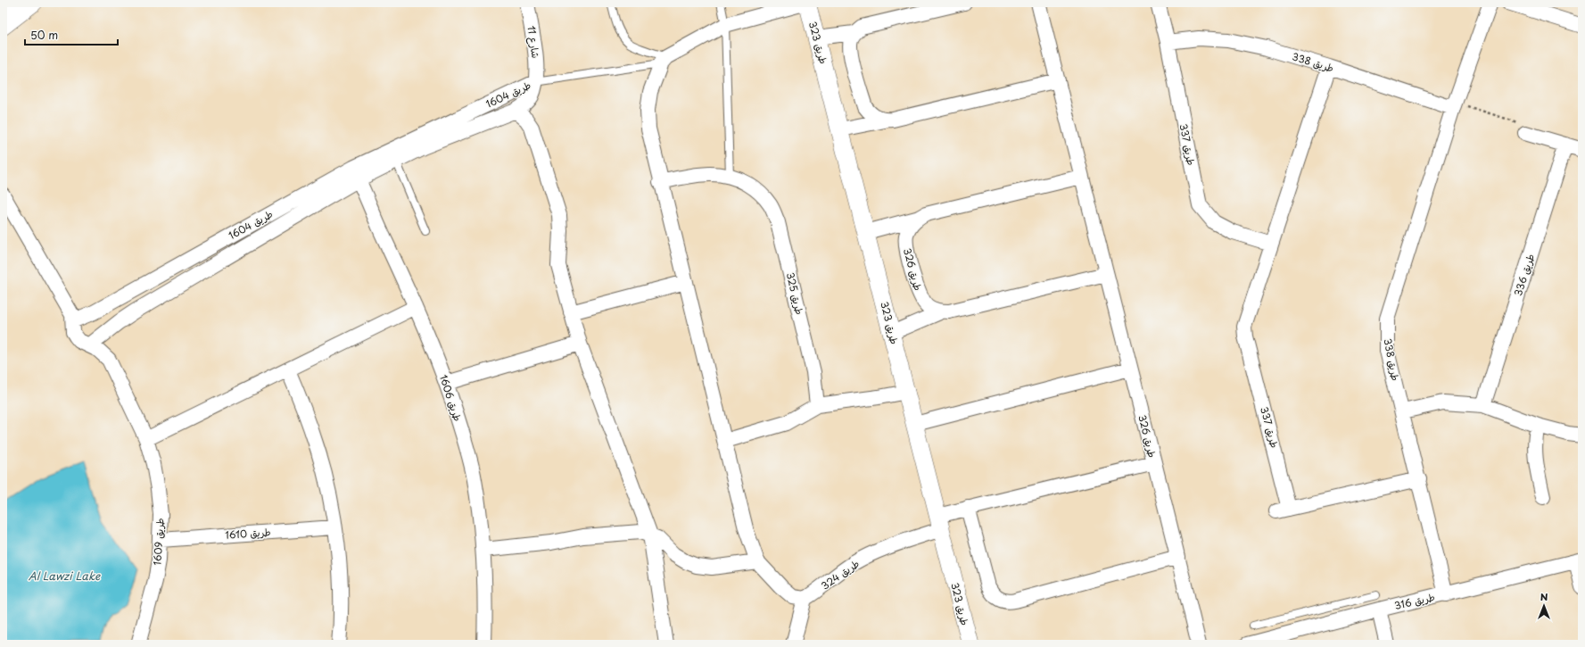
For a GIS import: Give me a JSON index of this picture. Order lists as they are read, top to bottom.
{
  "streets": {
    "street": [
      "شارع 11",
      "طريق 323",
      "طريق 338",
      "طريق 1604",
      "طريق 337",
      "طريق 326",
      "طريق 336",
      "طريق 325",
      "طريق 1606",
      "طريق 1610",
      "طريق 1609",
      "طريق 324",
      "طريق 316"
    ]
  },
  "crossings": [
    ["شارع 11", "طريق 1604"],
    ["طريق 323", "طريق 324"],
    ["طريق 338", "طريق 337"],
    ["طريق 338", "طريق 316"],
    ["طريق 1604", "طريق 1606"],
    ["طريق 326", "طريق 324"],
    ["طريق 1610", "طريق 1609"]
  ],
  "water": ["Al Lawzi Lake"],
  "scale_bar": "50 m",
  "north": "top"
}
